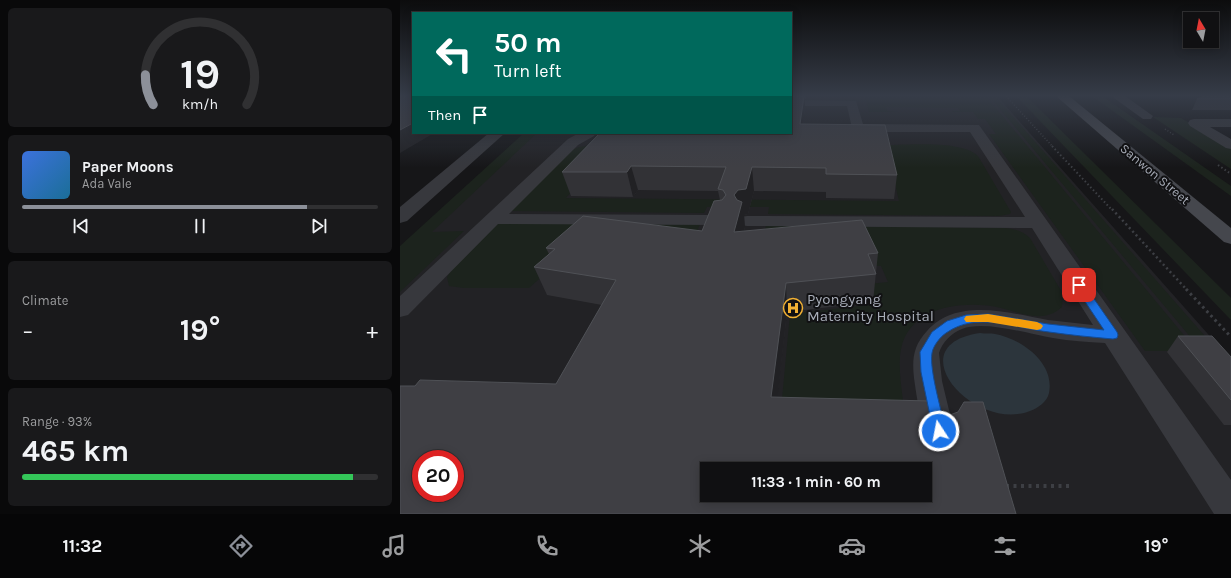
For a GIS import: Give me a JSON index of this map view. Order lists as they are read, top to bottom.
{
  "streets": {
    "main road": ["Sanwon Street"]
  },
  "places": {
    "hospital": ["Pyongyang Maternity Hospital"]
  },
  "north": "top",
  "page": {
    "turn": ["50 m", "Turn left"],
    "then": "Then",
    "song": ["Paper Moons", "Ada Vale"],
    "tile": [
      "Climate",
      ["Range · 93%", "465 km"]
    ],
    "heat": ["−", "19°", "+"],
    "limit": "20",
    "trip": "11:33 · 1 min · 60 m",
    "tabs": ["11:32", "19°"],
    "gauge": ["19", "km/h"]
  }
}
